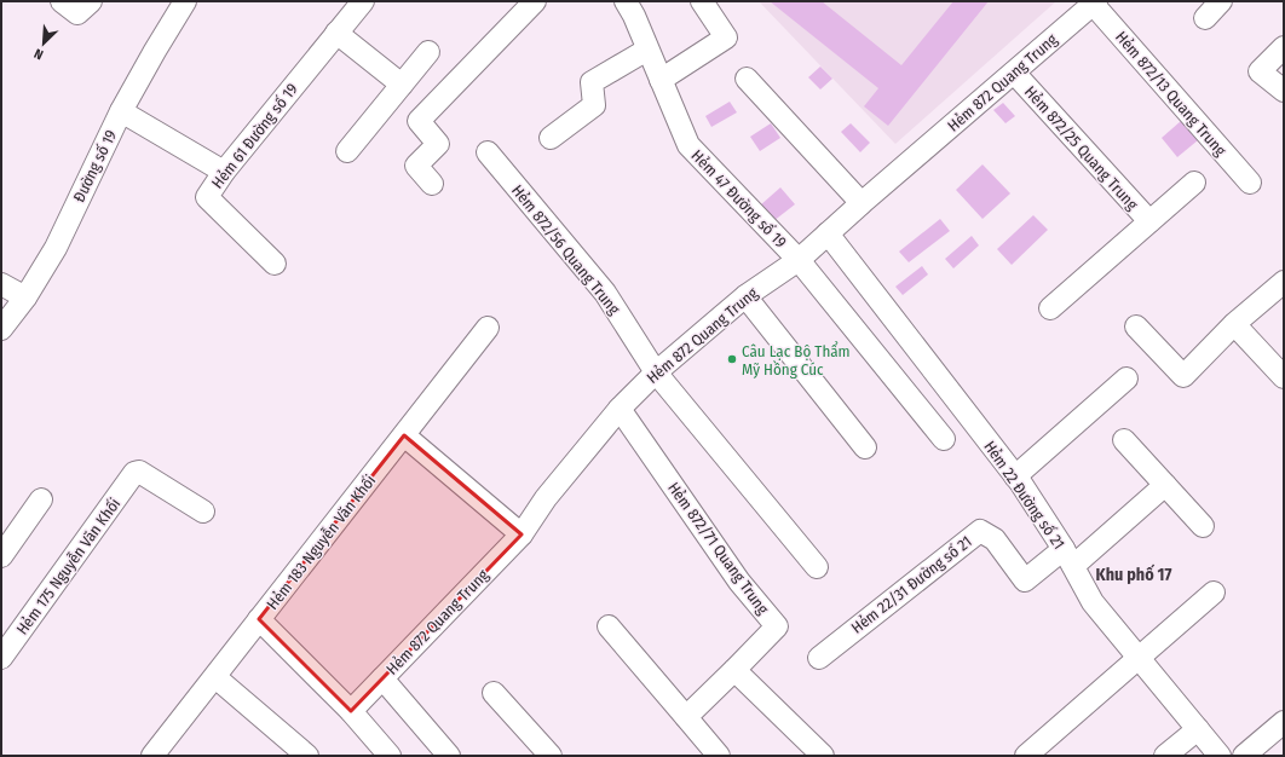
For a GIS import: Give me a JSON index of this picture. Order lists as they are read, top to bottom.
{
  "streets": {
    "street": [
      "Hẻm 872 Quang Trung",
      "Hẻm 872/13 Quang Trung",
      "Hẻm 61 Đường số 19",
      "Hẻm 872/25 Quang Trung",
      "Đường số 19",
      "Hẻm 47 Đường số 19",
      "Hẻm 872/56 Quang Trung",
      "Hẻm 22 Đường số 21",
      "Hẻm 183 Nguyễn Văn Khối",
      "Hẻm 872/71 Quang Trung",
      "Hẻm 175 Nguyễn Văn Khối",
      "Hẻm 22/31 Đường số 21"
    ]
  },
  "crossings": [
    ["Hẻm 872 Quang Trung", "Hẻm 872/13 Quang Trung"],
    ["Hẻm 872 Quang Trung", "Hẻm 872/25 Quang Trung"],
    ["Hẻm 872 Quang Trung", "Hẻm 47 Đường số 19"],
    ["Hẻm 872 Quang Trung", "Hẻm 872/56 Quang Trung"],
    ["Hẻm 872 Quang Trung", "Hẻm 22 Đường số 21"],
    ["Hẻm 872 Quang Trung", "Hẻm 872/71 Quang Trung"],
    ["Hẻm 22 Đường số 21", "Hẻm 22/31 Đường số 21"]
  ],
  "districts": ["Khu phố 17"],
  "places": ["Câu Lạc Bộ Thẩm Mỹ Hồng Cúc"],
  "north": "bottom left"
}
